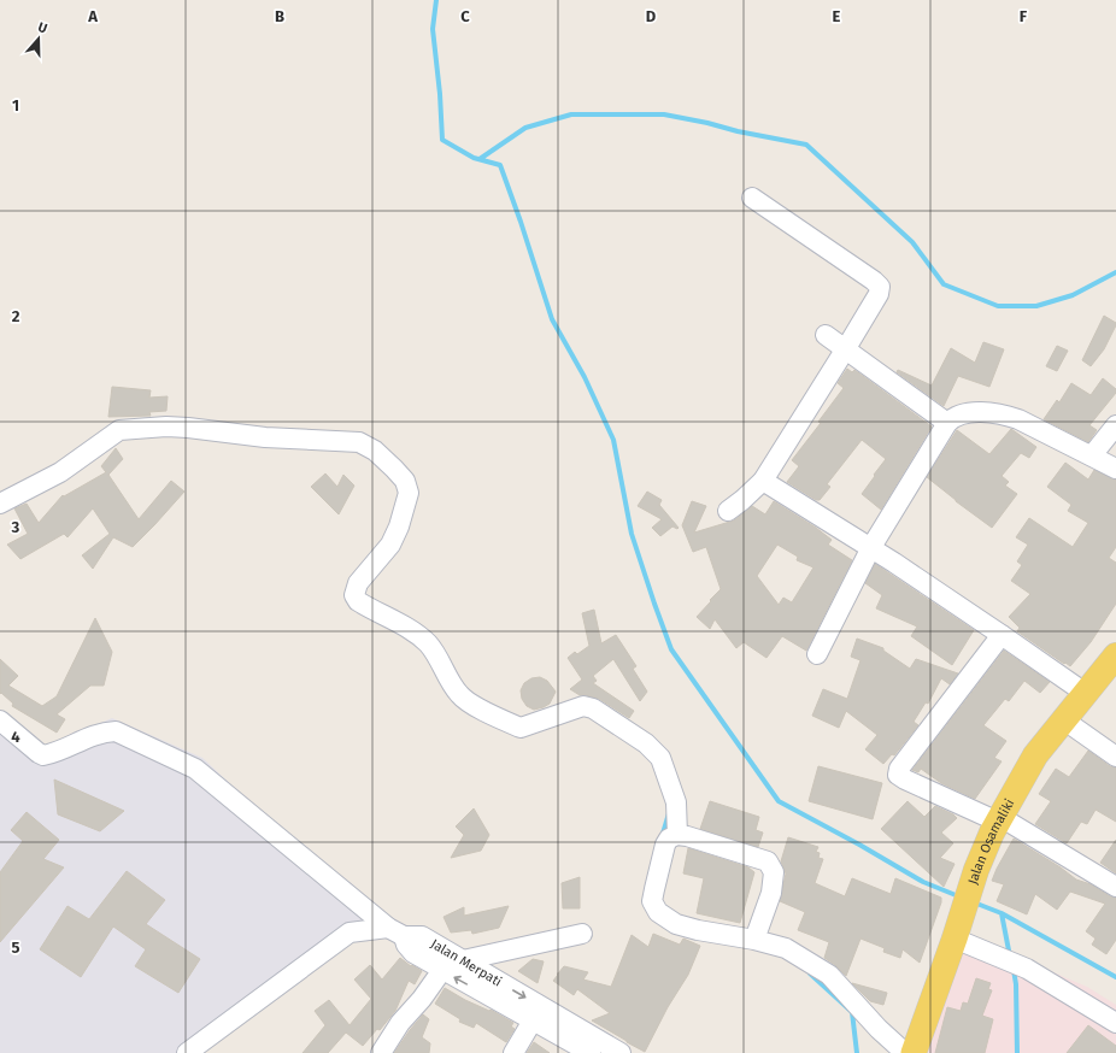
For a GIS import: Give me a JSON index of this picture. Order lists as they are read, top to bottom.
{
  "streets": {
    "main road": ["Jalan Osamaliki"],
    "street": ["Jalan Merpati"]
  },
  "north": "top",
  "grid": {
    "columns": [
      "A",
      "B",
      "C",
      "D",
      "E",
      "F"
    ],
    "rows": [
      "1",
      "2",
      "3",
      "4",
      "5"
    ]
  }
}
